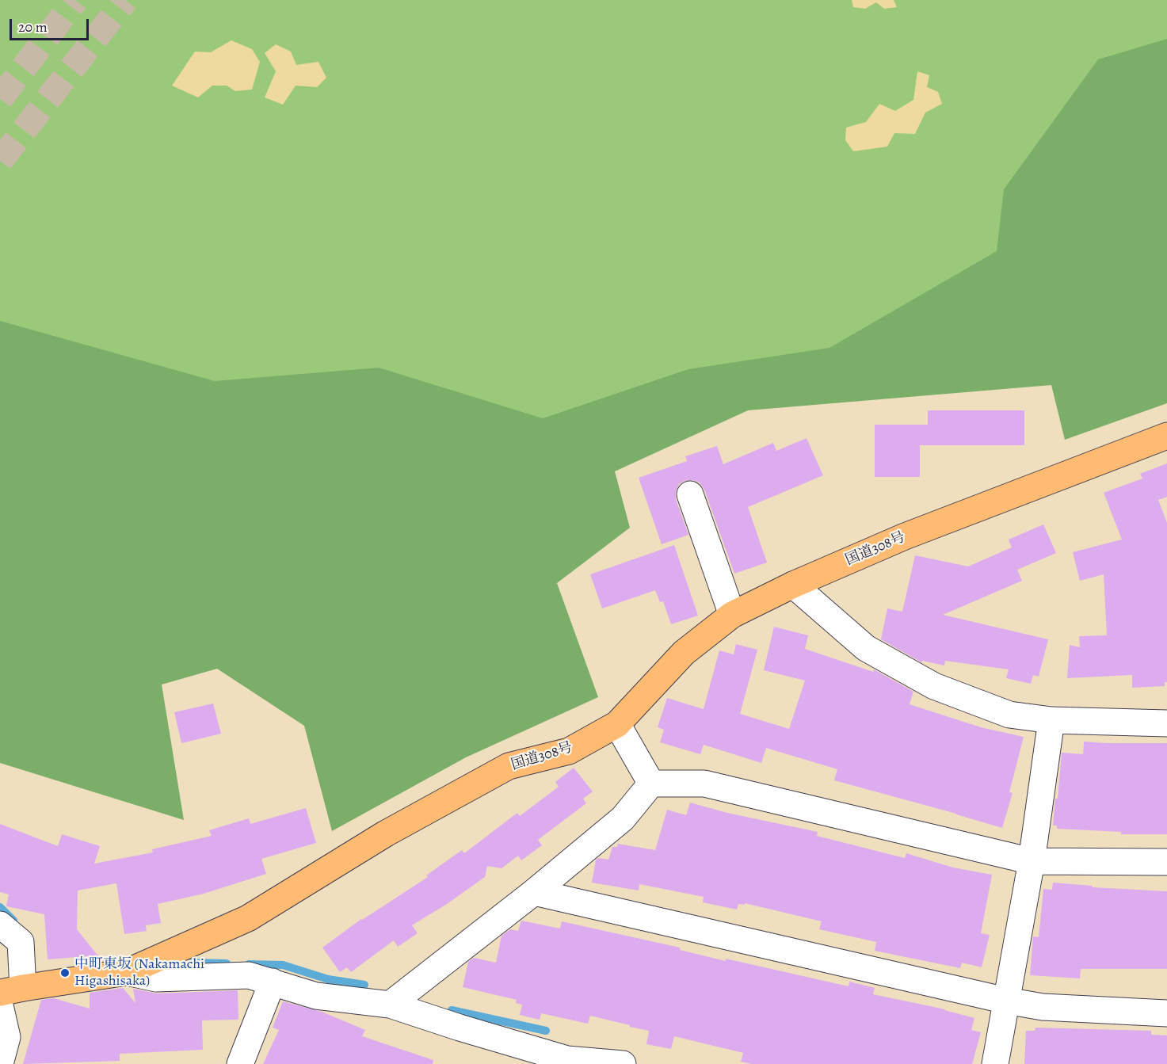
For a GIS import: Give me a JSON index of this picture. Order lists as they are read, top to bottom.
{
  "streets": {
    "highway": ["国道308号"]
  },
  "places": ["中町東坂 (Nakamachi Higashisaka)"],
  "scale_bar": "20 m"
}
